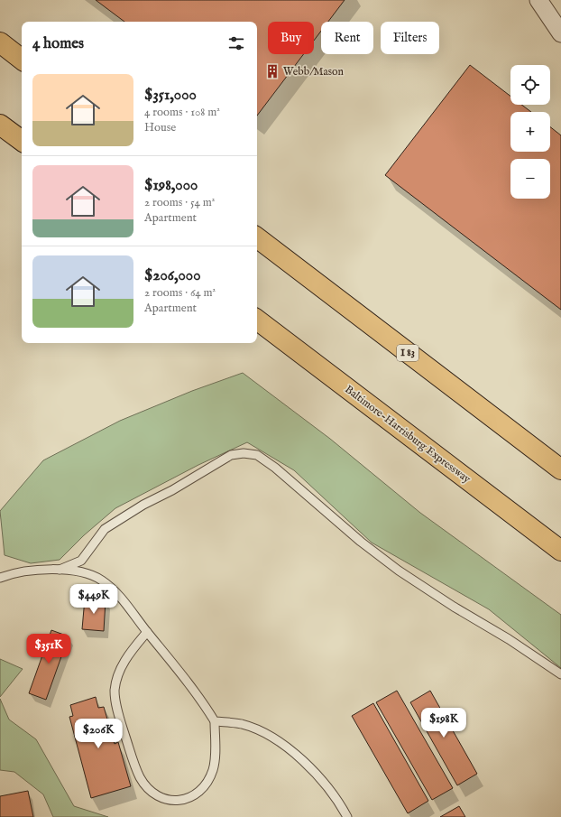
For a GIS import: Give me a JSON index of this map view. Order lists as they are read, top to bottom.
{
  "streets": {
    "highway": ["I 83", "Baltimore-Harrisburg Expressway"]
  },
  "places": {
    "building": ["Webb/Mason"]
  },
  "page": {
    "chip": ["Buy", "Rent", "Filters"],
    "heading": "4 homes",
    "map_buttons": ["+", "−"],
    "list": [
      {
        "name": "$351,000",
        "note": "4 rooms · 108 m² · House"
      },
      {
        "name": "$198,000",
        "note": "2 rooms · 54 m² · Apartment"
      },
      {
        "name": "$206,000",
        "note": "2 rooms · 64 m² · Apartment"
      }
    ],
    "price": [
      "$449K",
      "$351K",
      "$198K",
      "$206K"
    ]
  }
}
